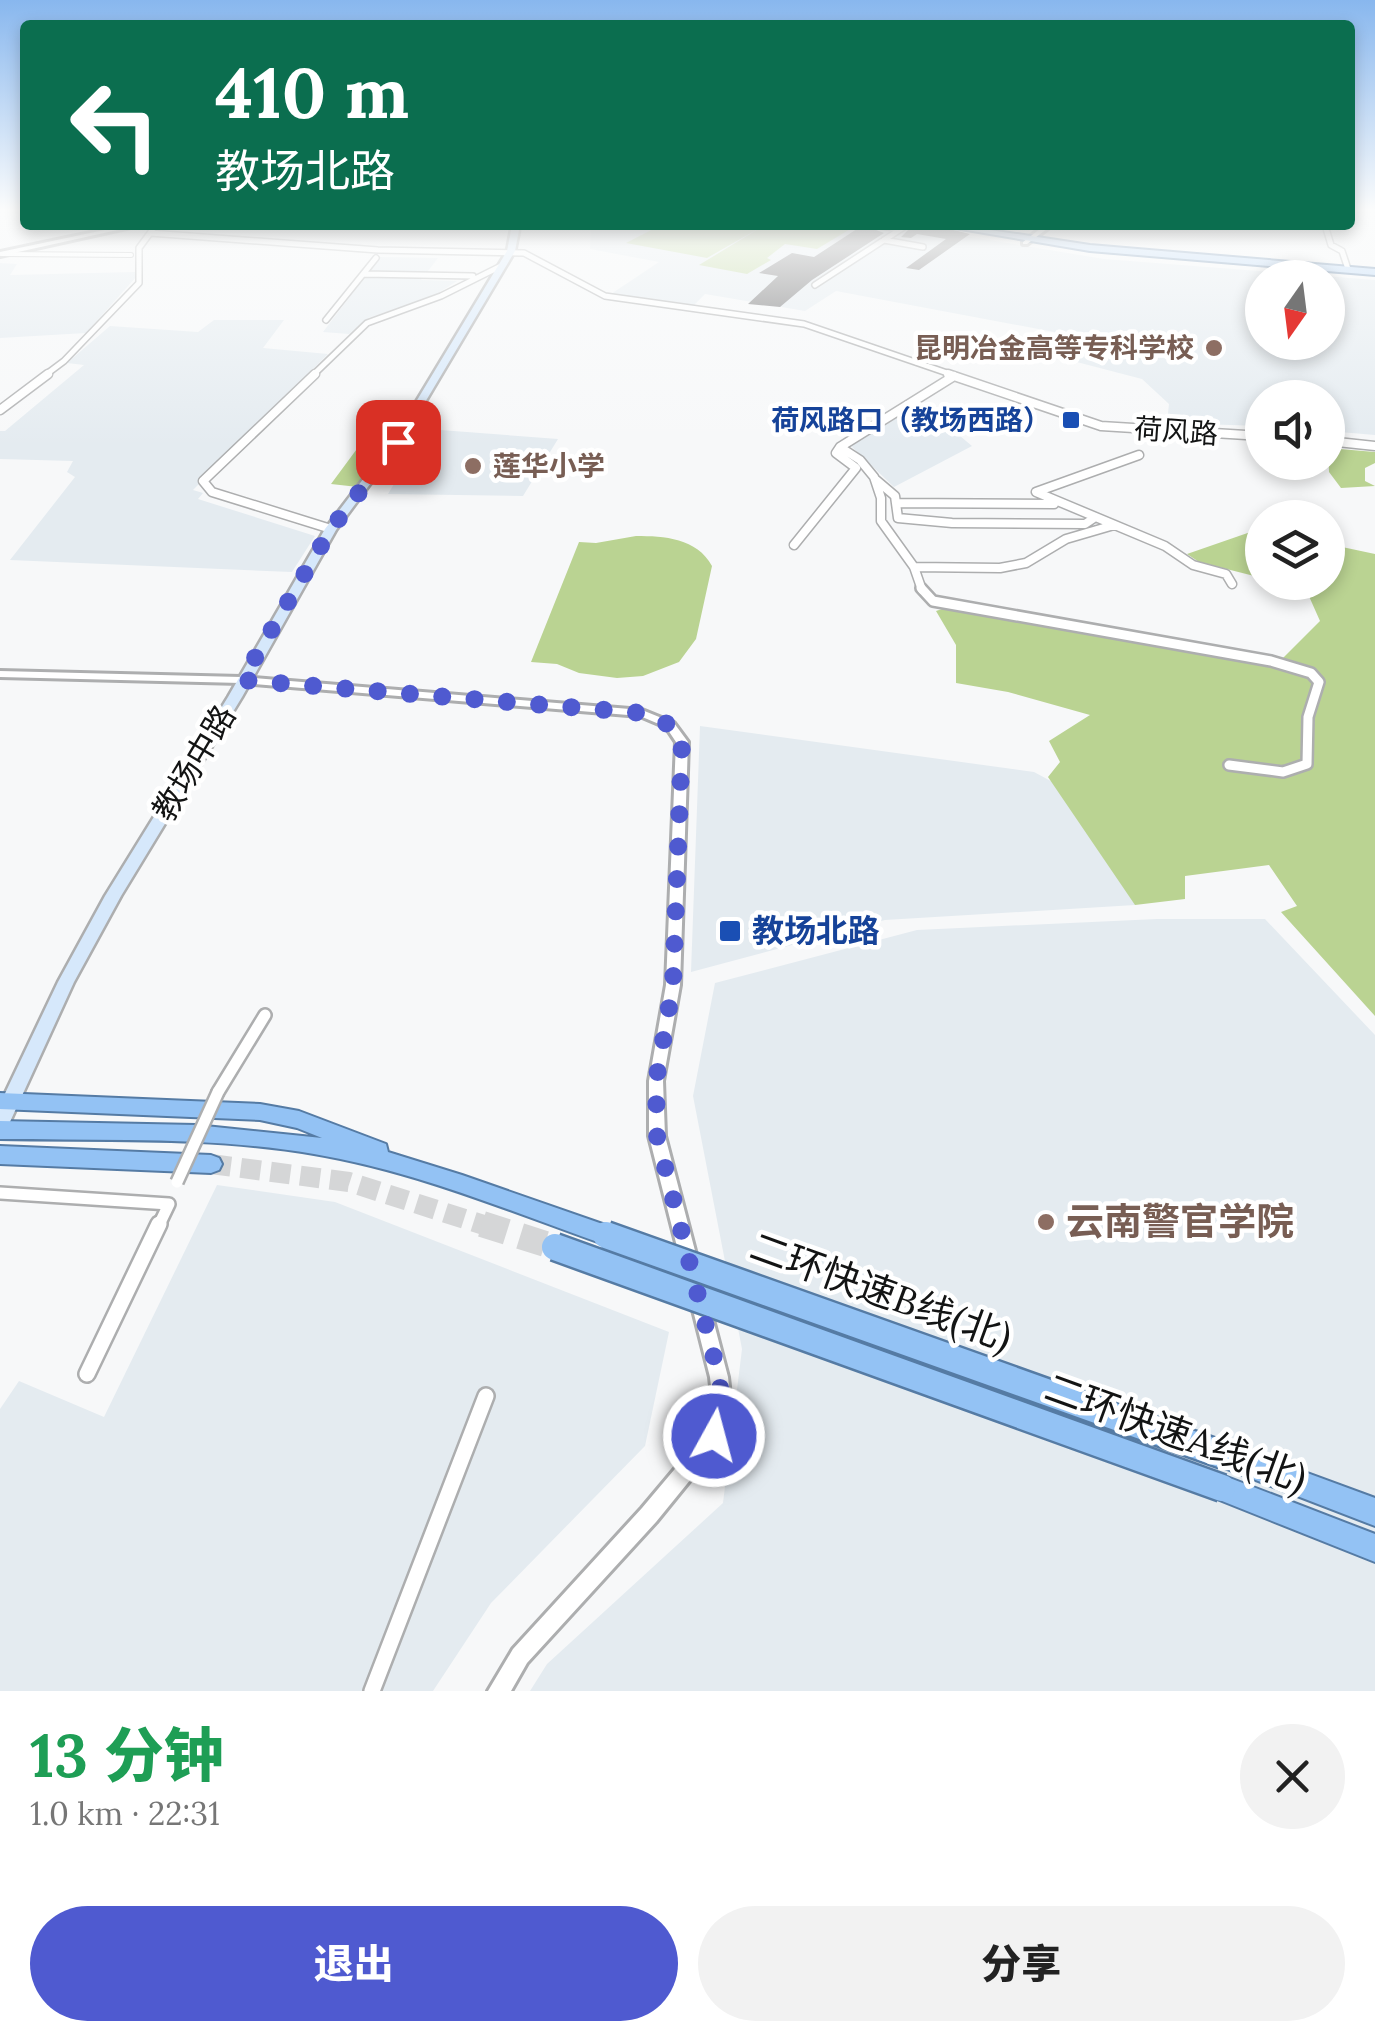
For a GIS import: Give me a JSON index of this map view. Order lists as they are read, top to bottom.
{
  "streets": {
    "highway": ["二环快速B线(北)", "二环快速A线(北)"],
    "main road": ["教场中路"],
    "street": ["荷风路"]
  },
  "crossings": [
    ["教场中路", "二环快速B线(北)"]
  ],
  "places": {
    "other": ["昆明冶金高等专科学校", "莲华小学", "云南警官学院"],
    "transit": ["荷风路口（教场西路）", "教场北路"]
  },
  "north": "bottom",
  "page": {
    "turn": ["410 m", "教场北路"],
    "heading": ["13 分钟", "1.0 km · 22:31"],
    "buttons": ["退出", "分享"]
  }
}
